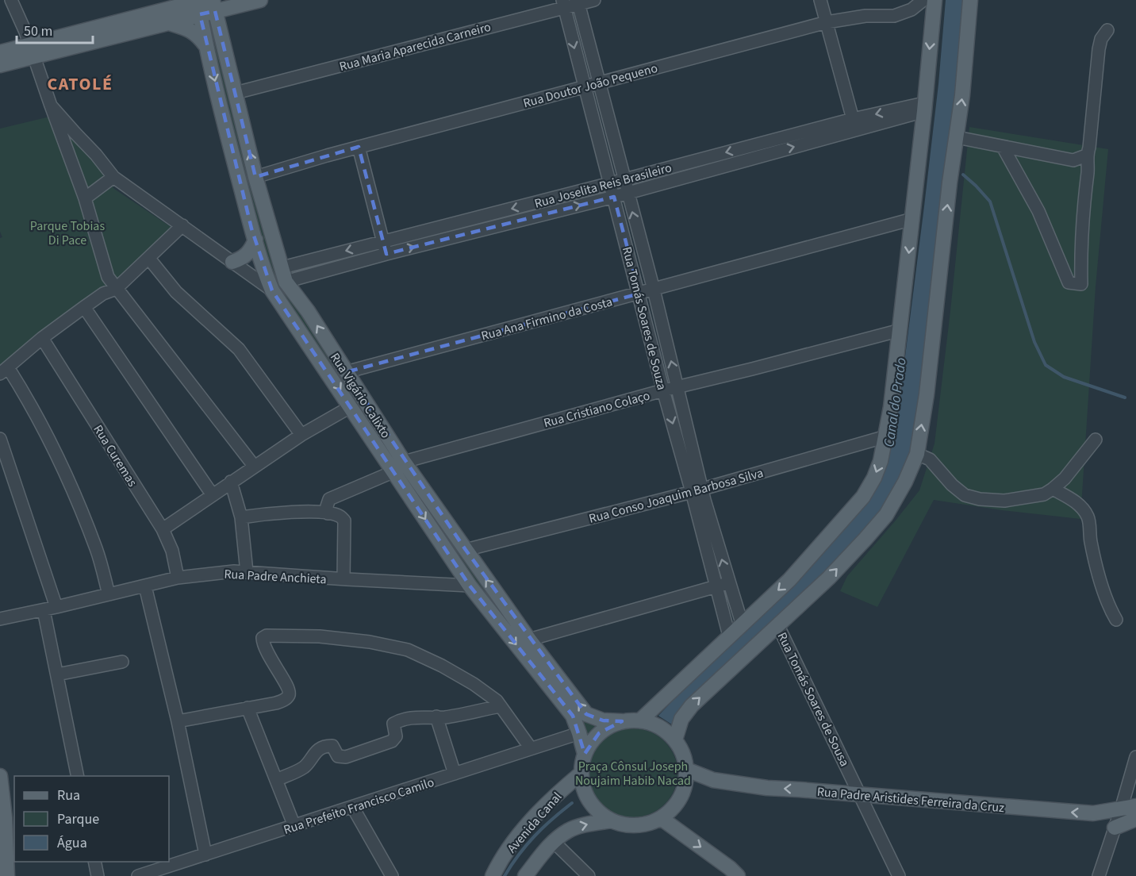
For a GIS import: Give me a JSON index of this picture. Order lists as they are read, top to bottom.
{
  "streets": {
    "main road": ["Rua Vigário Calixto", "Rua Padre Aristides Ferreira da Cruz", "Avenida Canal"],
    "street": [
      "Rua Maria Aparecida Carneiro",
      "Rua Doutor João Pequeno",
      "Rua Joselita Reis Brasileiro",
      "Rua Ana Firmino da Costa",
      "Rua Tomás Soares de Souza",
      "Rua Cristiano Colaço",
      "Rua Curemas",
      "Rua Conso Joaquim Barbosa Silva",
      "Rua Padre Anchieta",
      "Rua Tomás Soares de Sousa",
      "Rua Prefeito Francisco Camilo"
    ]
  },
  "crossings": [
    ["Rua Maria Aparecida Carneiro", "Rua Tomás Soares de Souza"],
    ["Rua Maria Aparecida Carneiro", "Rua Vigário Calixto"],
    ["Rua Doutor João Pequeno", "Rua Tomás Soares de Souza"],
    ["Rua Doutor João Pequeno", "Rua Vigário Calixto"],
    ["Rua Joselita Reis Brasileiro", "Rua Tomás Soares de Souza"],
    ["Rua Joselita Reis Brasileiro", "Rua Vigário Calixto"],
    ["Rua Ana Firmino da Costa", "Rua Tomás Soares de Souza"],
    ["Rua Ana Firmino da Costa", "Rua Vigário Calixto"],
    ["Rua Tomás Soares de Souza", "Rua Cristiano Colaço"],
    ["Rua Tomás Soares de Souza", "Rua Conso Joaquim Barbosa Silva"],
    ["Rua Vigário Calixto", "Rua Cristiano Colaço"],
    ["Rua Vigário Calixto", "Rua Conso Joaquim Barbosa Silva"],
    ["Rua Vigário Calixto", "Rua Padre Anchieta"],
    ["Rua Vigário Calixto", "Rua Padre Aristides Ferreira da Cruz"],
    ["Rua Vigário Calixto", "Rua Prefeito Francisco Camilo"],
    ["Rua Vigário Calixto", "Avenida Canal"],
    ["Rua Curemas", "Rua Padre Anchieta"],
    ["Rua Tomás Soares de Sousa", "Rua Padre Aristides Ferreira da Cruz"],
    ["Rua Padre Aristides Ferreira da Cruz", "Avenida Canal"]
  ],
  "one_way": ["Rua Padre Aristides Ferreira da Cruz"],
  "districts": ["CATOLÉ"],
  "water": ["Canal do Prado"],
  "parks": ["Parque Tobias Di Pace", "Praça Cônsul Joseph Noujaim Habib Nacad"],
  "legend": ["Rua", "Parque", "Água"],
  "scale_bar": "50 m"
}
